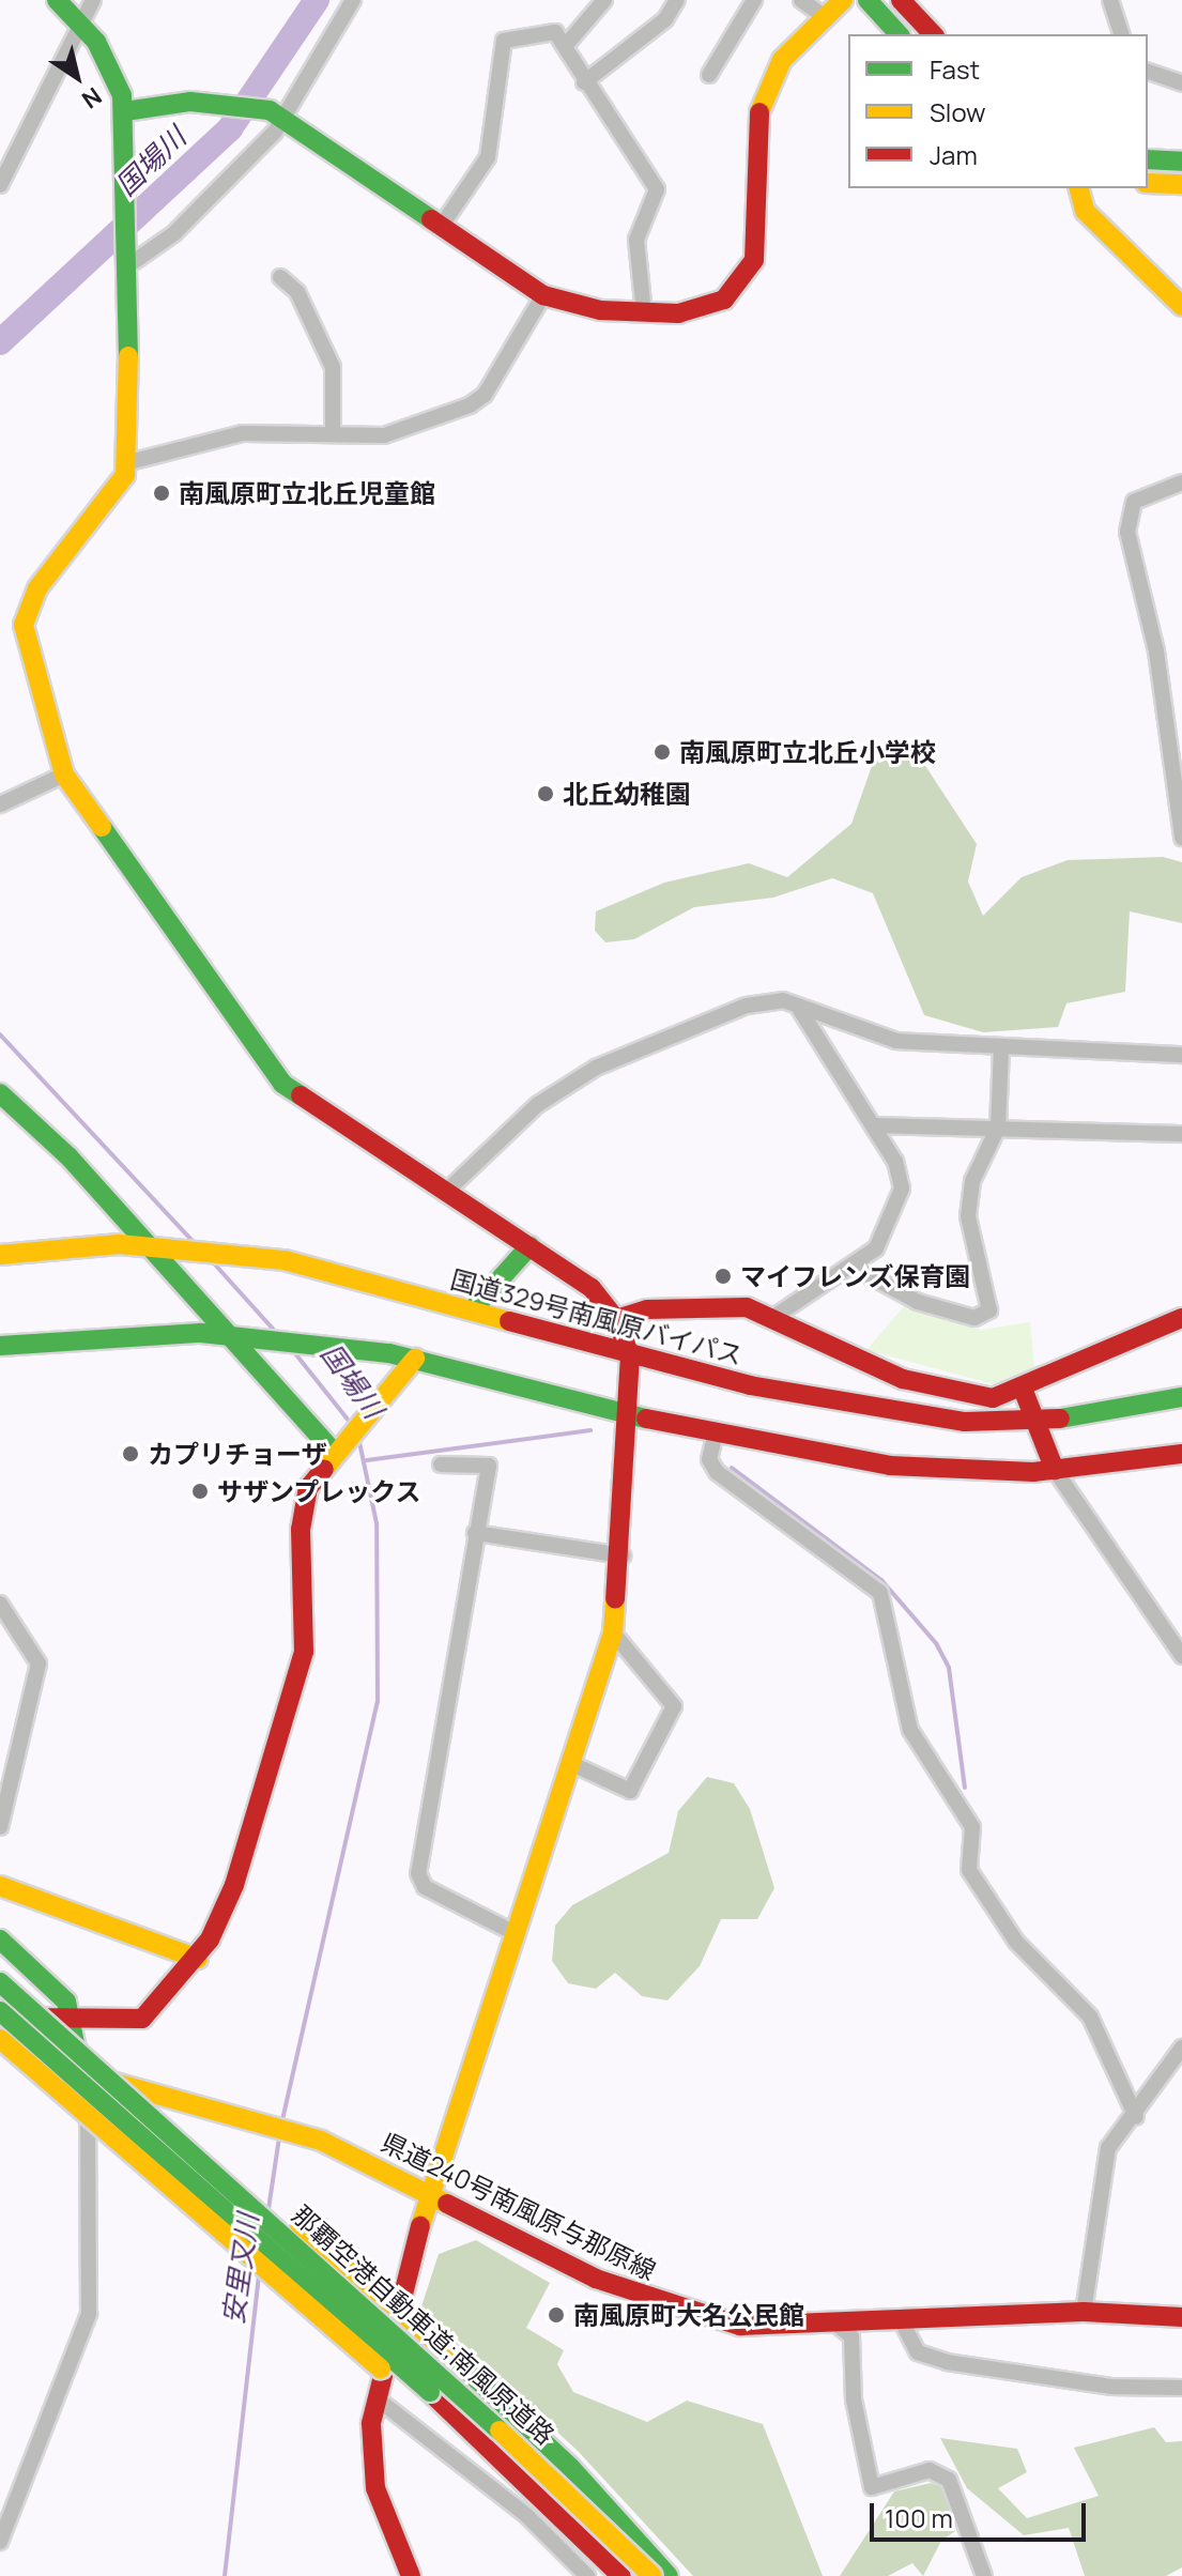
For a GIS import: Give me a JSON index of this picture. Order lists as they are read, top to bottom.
{
  "streets": {
    "main road": ["国道329号南風原バイパス", "県道240号南風原与那原線", "那覇空港自動車道;南風原道路"]
  },
  "water": ["国場川", "安里又川"],
  "places": [
    "南風原町立北丘児童館",
    "南風原町立北丘小学校",
    "北丘幼稚園",
    "マイフレンズ保育園",
    "カプリチョーザ",
    "サザンプレックス",
    "南風原町大名公民館"
  ],
  "legend": ["Fast", "Slow", "Jam"],
  "scale_bar": "100 m",
  "north": "bottom right"
}
